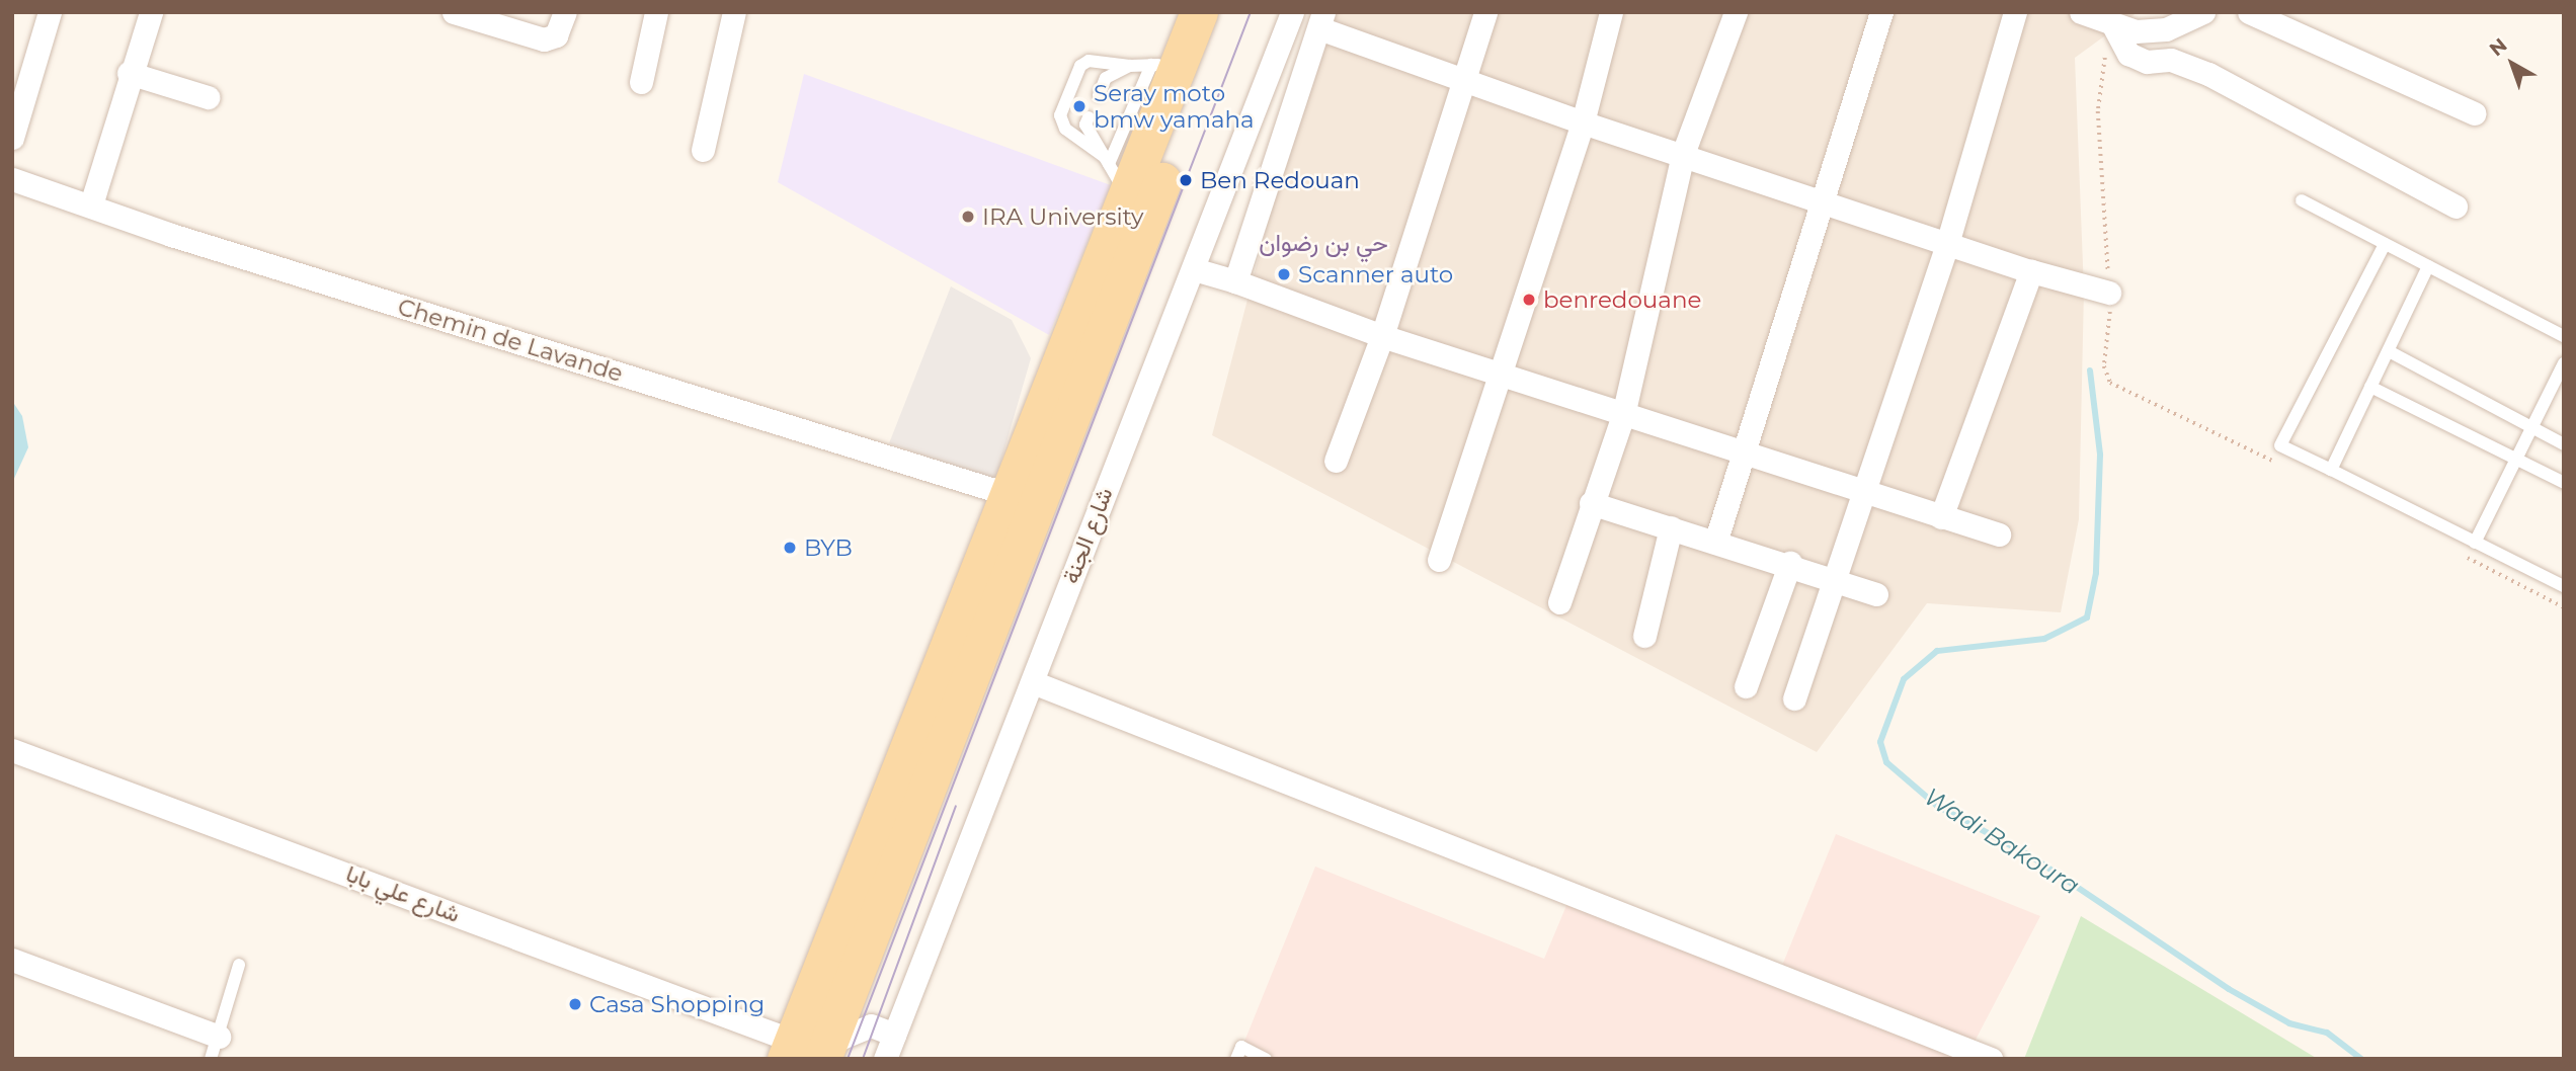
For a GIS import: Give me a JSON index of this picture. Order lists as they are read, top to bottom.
{
  "streets": {
    "street": ["Chemin de Lavande", "شارع الجنة", "شارع علي بابا"]
  },
  "districts": ["حي بن رضوان"],
  "water": ["Wadi Bakoura"],
  "places": [
    "Seray moto bmw yamaha",
    "Ben Redouan",
    "IRA University",
    "Scanner auto",
    "benredouane",
    "BYB",
    "Casa Shopping"
  ],
  "north": "top left"
}
